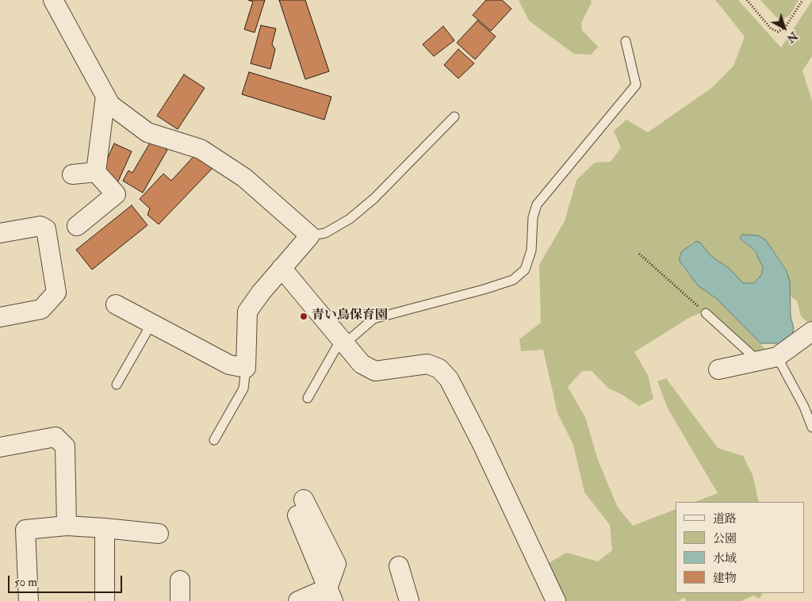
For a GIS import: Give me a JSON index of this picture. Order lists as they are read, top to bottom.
{
  "places": ["青い鳥保育園"],
  "legend": [
    "道路",
    "公園",
    "水域",
    "建物"
  ],
  "scale_bar": "50 m",
  "north": "bottom right"
}
